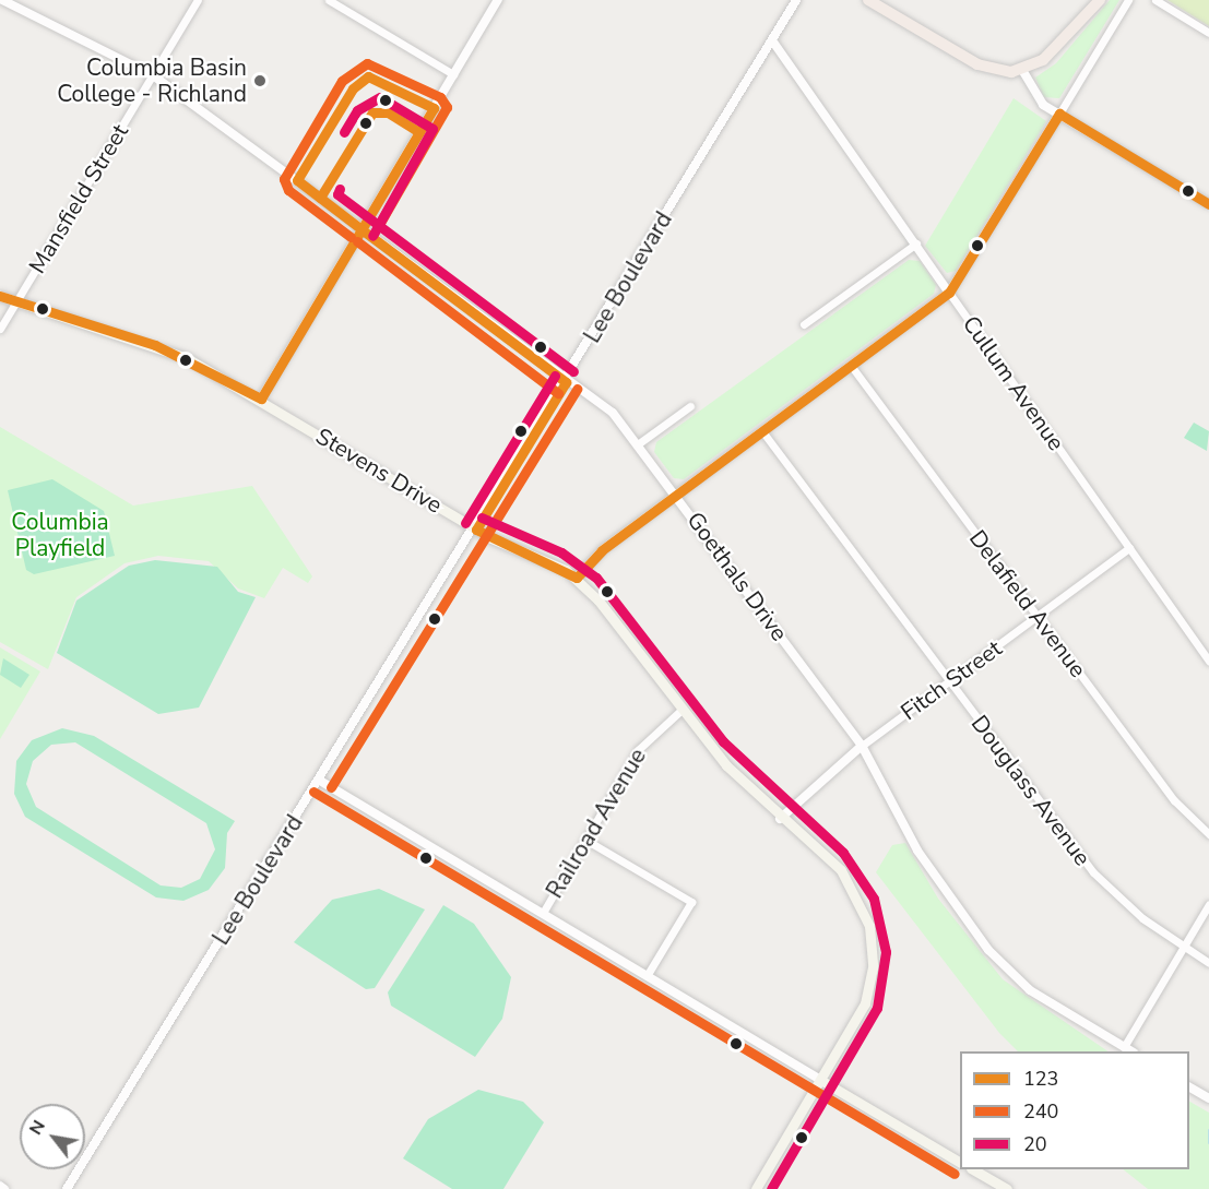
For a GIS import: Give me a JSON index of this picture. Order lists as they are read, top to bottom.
{
  "streets": {
    "main road": ["Stevens Drive"],
    "street": [
      "Mansfield Street",
      "Lee Boulevard",
      "Cullum Avenue",
      "Goethals Drive",
      "Delafield Avenue",
      "Fitch Street",
      "Douglass Avenue",
      "Railroad Avenue"
    ]
  },
  "crossings": [
    ["Mansfield Street", "Stevens Drive"],
    ["Mansfield Street", "Goethals Drive"],
    ["Lee Boulevard", "Cullum Avenue"],
    ["Lee Boulevard", "Stevens Drive"],
    ["Lee Boulevard", "Goethals Drive"],
    ["Cullum Avenue", "Fitch Street"],
    ["Stevens Drive", "Fitch Street"],
    ["Stevens Drive", "Railroad Avenue"],
    ["Goethals Drive", "Fitch Street"],
    ["Delafield Avenue", "Fitch Street"],
    ["Fitch Street", "Douglass Avenue"]
  ],
  "parks": ["Columbia Playfield"],
  "places": ["Columbia Basin College - Richland"],
  "lines": ["transit line 240", "transit line 123", "transit line 20"],
  "legend": ["123", "240", "20"],
  "north": "top left"
}
